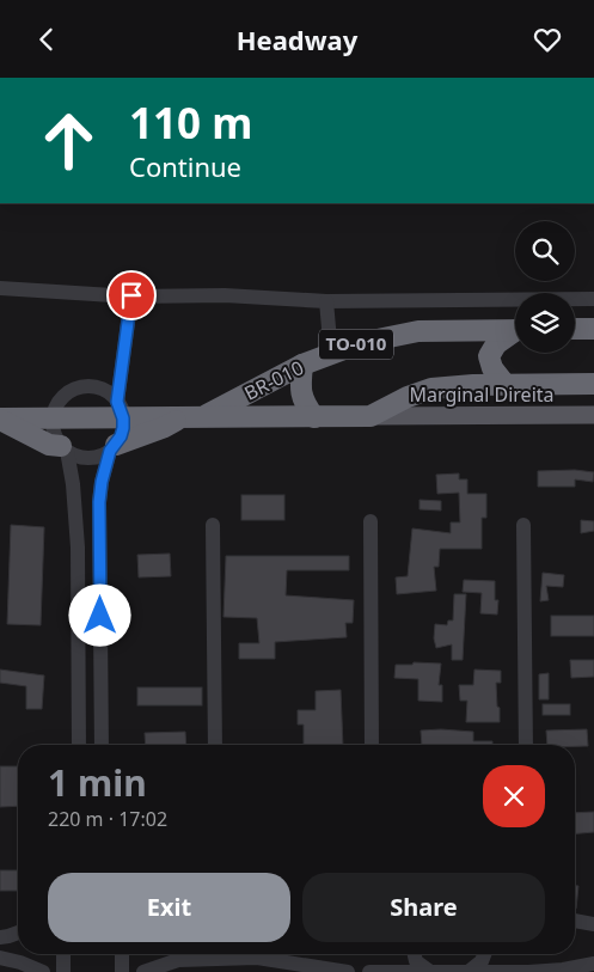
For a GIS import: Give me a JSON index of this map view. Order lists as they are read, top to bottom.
{
  "streets": {
    "highway": ["TO-010", "BR-010"],
    "main road": ["Marginal Direita"]
  },
  "crossings": [
    ["TO-010", "BR-010"],
    ["TO-010", "Marginal Direita"]
  ],
  "page": {
    "header": "Headway",
    "turn": ["110 m", "Continue"],
    "heading": ["1 min", "220 m · 17:02"],
    "buttons": ["Exit", "Share"]
  }
}
